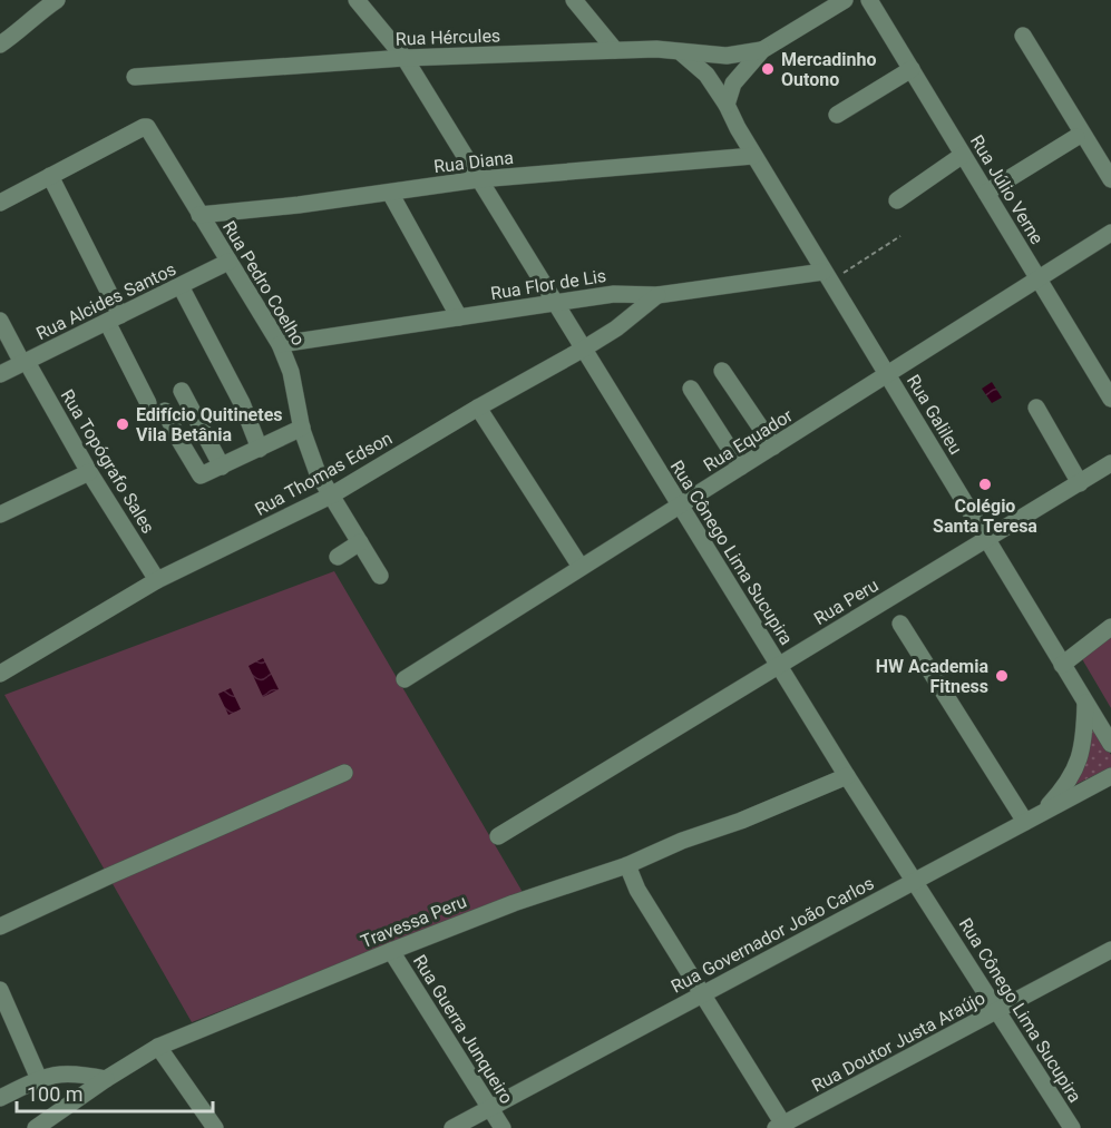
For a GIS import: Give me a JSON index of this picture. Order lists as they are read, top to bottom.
{
  "streets": {
    "street": [
      "Rua Hércules",
      "Rua Diana",
      "Rua Júlio Verne",
      "Rua Pedro Coelho",
      "Rua Flor de Lis",
      "Rua Alcides Santos",
      "Rua Galileu",
      "Rua Equador",
      "Rua Topógrafo Sales",
      "Rua Thomas Edson",
      "Rua Cônego Lima Sucupira",
      "Rua Peru",
      "Travessa Peru",
      "Rua Governador João Carlos",
      "Rua Guerra Junqueiro",
      "Rua Doutor Justa Araújo"
    ]
  },
  "crossings": [
    ["Rua Hércules", "Rua Galileu"],
    ["Rua Hércules", "Rua Cônego Lima Sucupira"],
    ["Rua Diana", "Rua Pedro Coelho"],
    ["Rua Diana", "Rua Galileu"],
    ["Rua Diana", "Rua Cônego Lima Sucupira"],
    ["Rua Júlio Verne", "Rua Equador"],
    ["Rua Pedro Coelho", "Rua Flor de Lis"],
    ["Rua Pedro Coelho", "Rua Alcides Santos"],
    ["Rua Pedro Coelho", "Rua Thomas Edson"],
    ["Rua Flor de Lis", "Rua Galileu"],
    ["Rua Flor de Lis", "Rua Thomas Edson"],
    ["Rua Flor de Lis", "Rua Cônego Lima Sucupira"],
    ["Rua Alcides Santos", "Rua Topógrafo Sales"],
    ["Rua Galileu", "Rua Equador"],
    ["Rua Galileu", "Rua Peru"],
    ["Rua Equador", "Rua Cônego Lima Sucupira"],
    ["Rua Topógrafo Sales", "Rua Thomas Edson"],
    ["Rua Thomas Edson", "Rua Cônego Lima Sucupira"],
    ["Rua Cônego Lima Sucupira", "Rua Peru"],
    ["Rua Cônego Lima Sucupira", "Travessa Peru"],
    ["Rua Cônego Lima Sucupira", "Rua Governador João Carlos"],
    ["Rua Cônego Lima Sucupira", "Rua Doutor Justa Araújo"],
    ["Travessa Peru", "Rua Guerra Junqueiro"],
    ["Rua Governador João Carlos", "Rua Guerra Junqueiro"]
  ],
  "places": [
    "Mercadinho Outono",
    "Edifício Quitinetes Vila Betânia",
    "Colégio Santa Teresa",
    "HW Academia Fitness"
  ],
  "scale_bar": "100 m"
}
